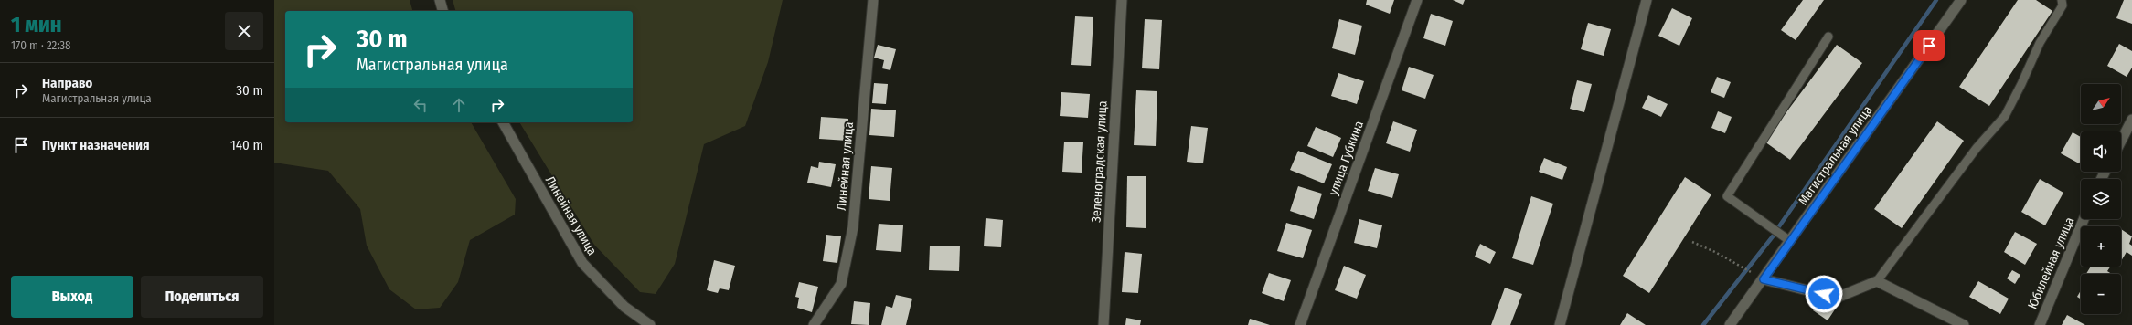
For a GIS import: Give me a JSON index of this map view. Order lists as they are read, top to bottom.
{
  "streets": {
    "street": [
      "Магистральная улица",
      "улица Губкина",
      "Зеленоградская улица",
      "Линейная улица",
      "Юбилейная улица"
    ]
  },
  "north": "top right",
  "page": {
    "heading": ["1 мин", "170 m · 22:38"],
    "turn": ["30 m", "Магистральная улица"],
    "list": [
      {
        "name": "Направо",
        "note": "Магистральная улица",
        "value": "30 m"
      },
      {
        "name": "Пункт назначения",
        "value": "140 m"
      }
    ],
    "map_buttons": ["+", "−"],
    "buttons": ["Выход", "Поделиться"]
  }
}
